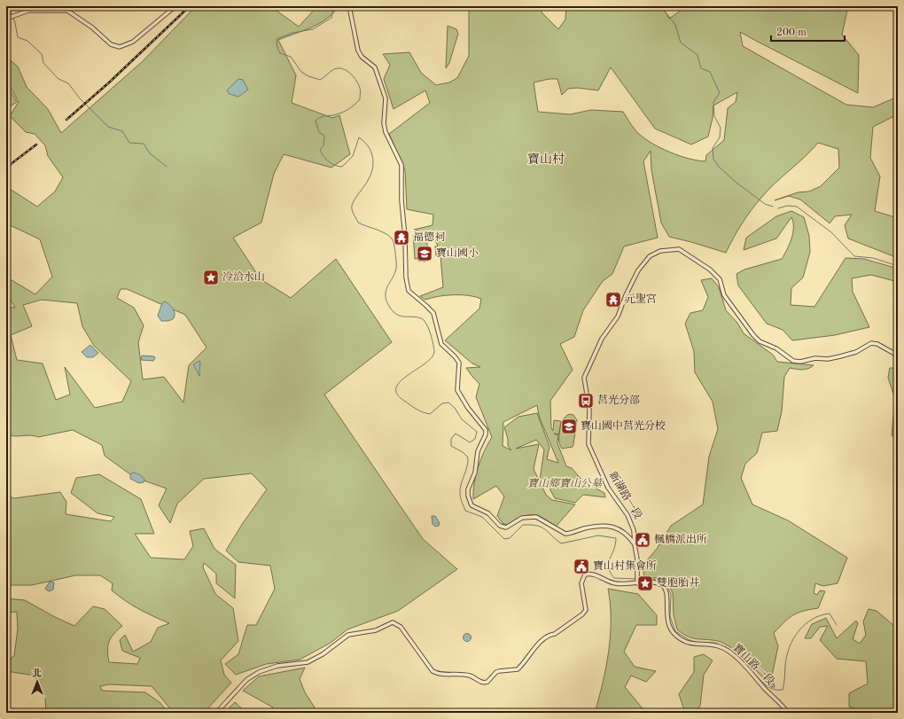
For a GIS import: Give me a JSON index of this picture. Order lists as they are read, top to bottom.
{
  "streets": {
    "street": ["新湖路一段", "寶山路一段"]
  },
  "crossings": [
    ["新湖路一段", "寶山路一段"]
  ],
  "districts": ["寶山村"],
  "parks": ["寶山鄉寶山公墓"],
  "places": {
    "temple": ["福德祠", "元聖宮"],
    "school or university": ["寶山國小", "寶山國中莒光分校"],
    "place": ["冷洽水山", "雙胞胎井"],
    "bus stop": ["莒光分部"],
    "public building": ["楓橋派出所", "寶山村集會所"]
  },
  "scale_bar": "200 m",
  "north": "top"
}
